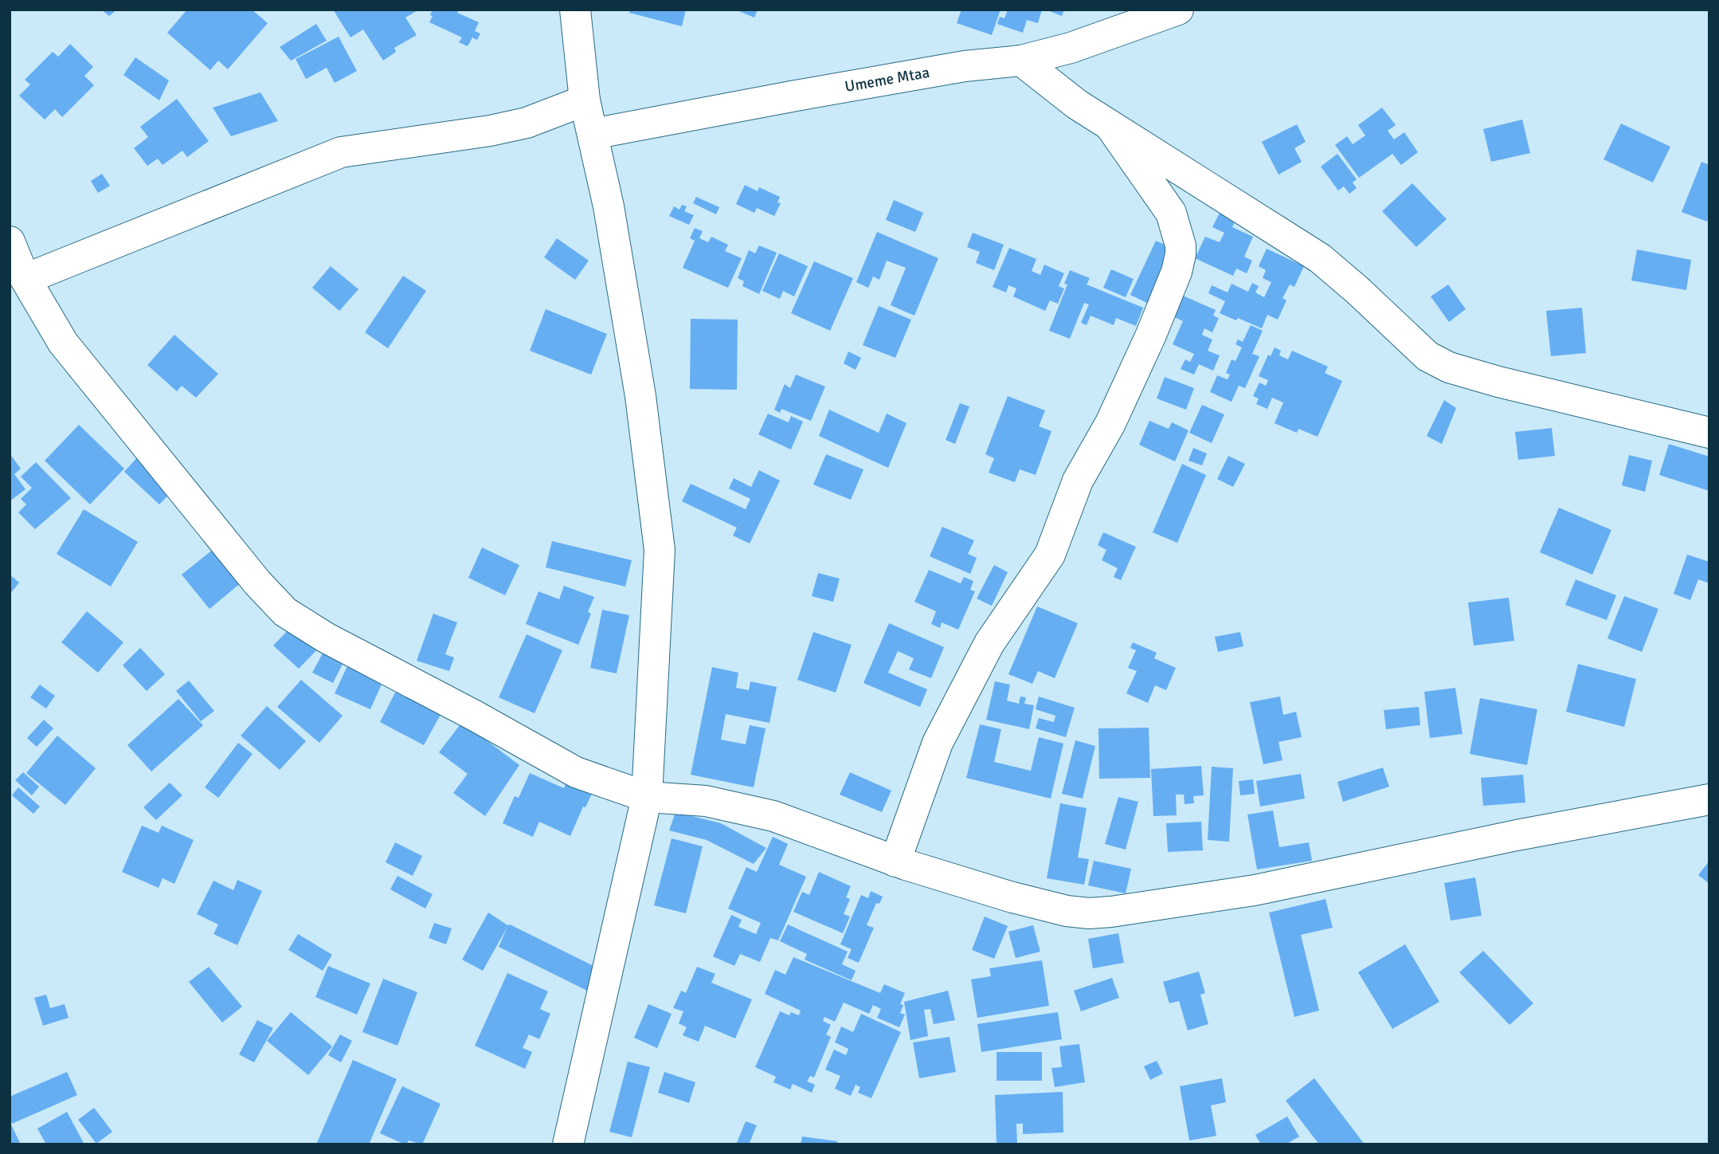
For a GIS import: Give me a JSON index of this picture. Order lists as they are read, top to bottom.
{
  "streets": {
    "street": ["Umeme Mtaa"]
  }
}
